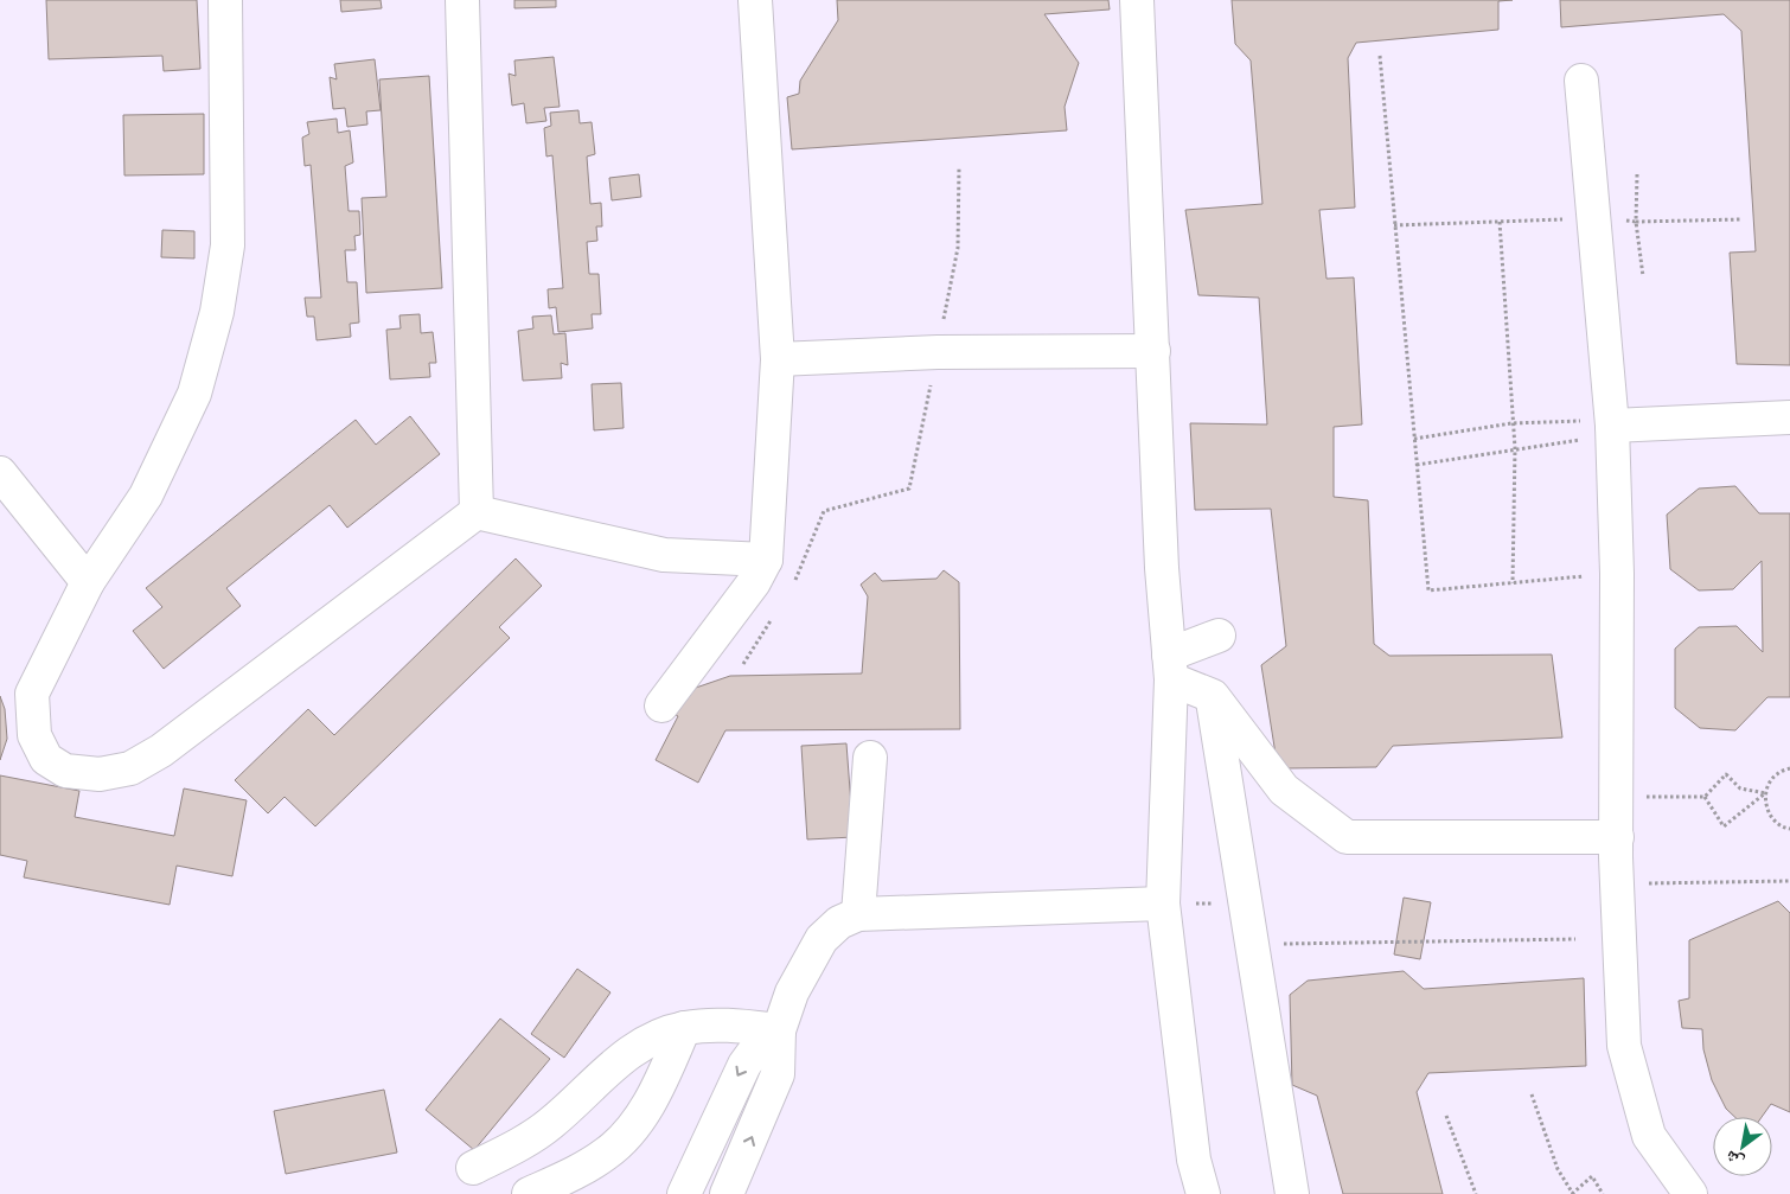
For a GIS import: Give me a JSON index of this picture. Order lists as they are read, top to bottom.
{
  "north": "bottom left"
}
